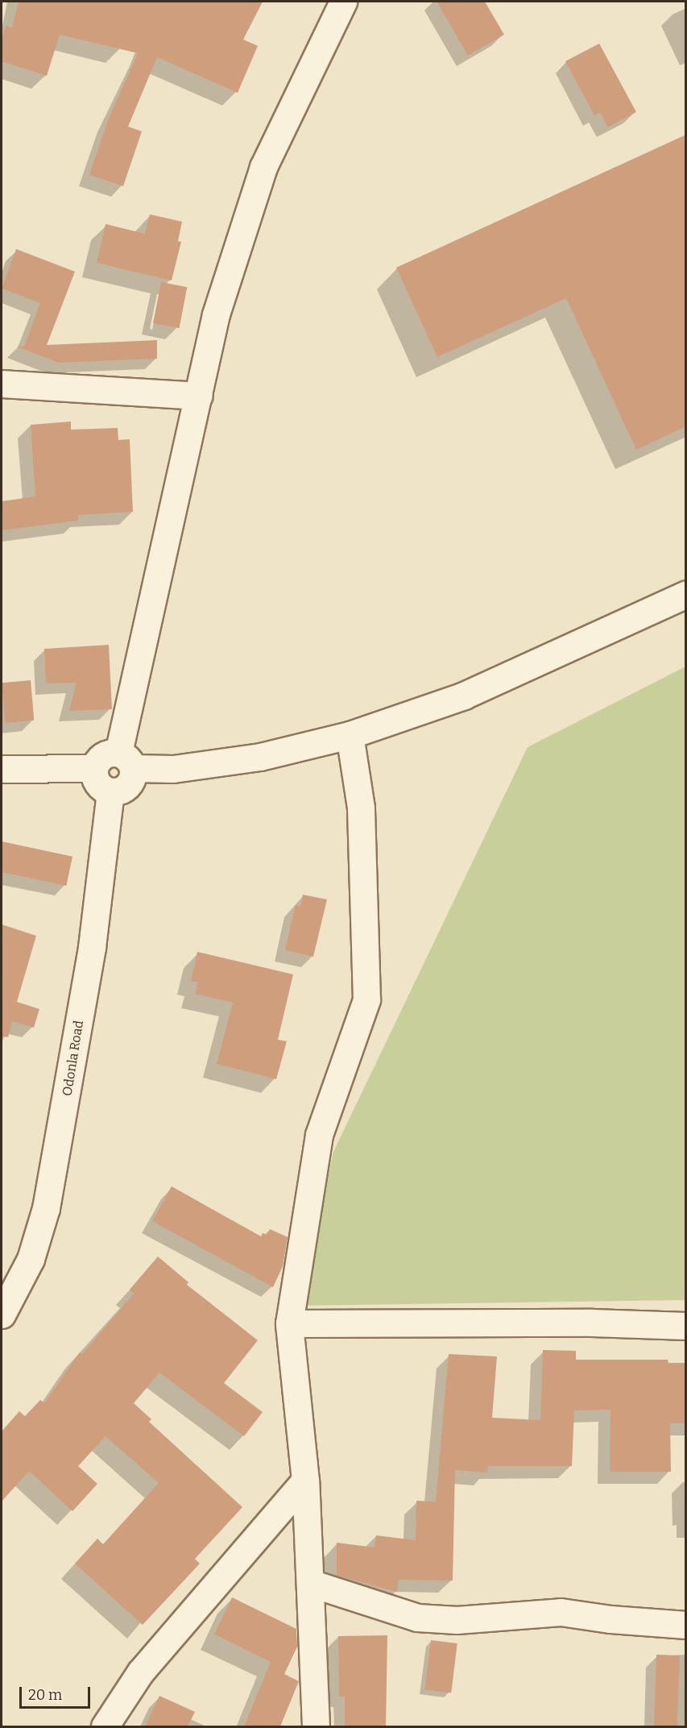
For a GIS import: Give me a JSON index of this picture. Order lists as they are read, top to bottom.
{
  "streets": {
    "street": ["Odonla Road"]
  },
  "scale_bar": "20 m"
}
